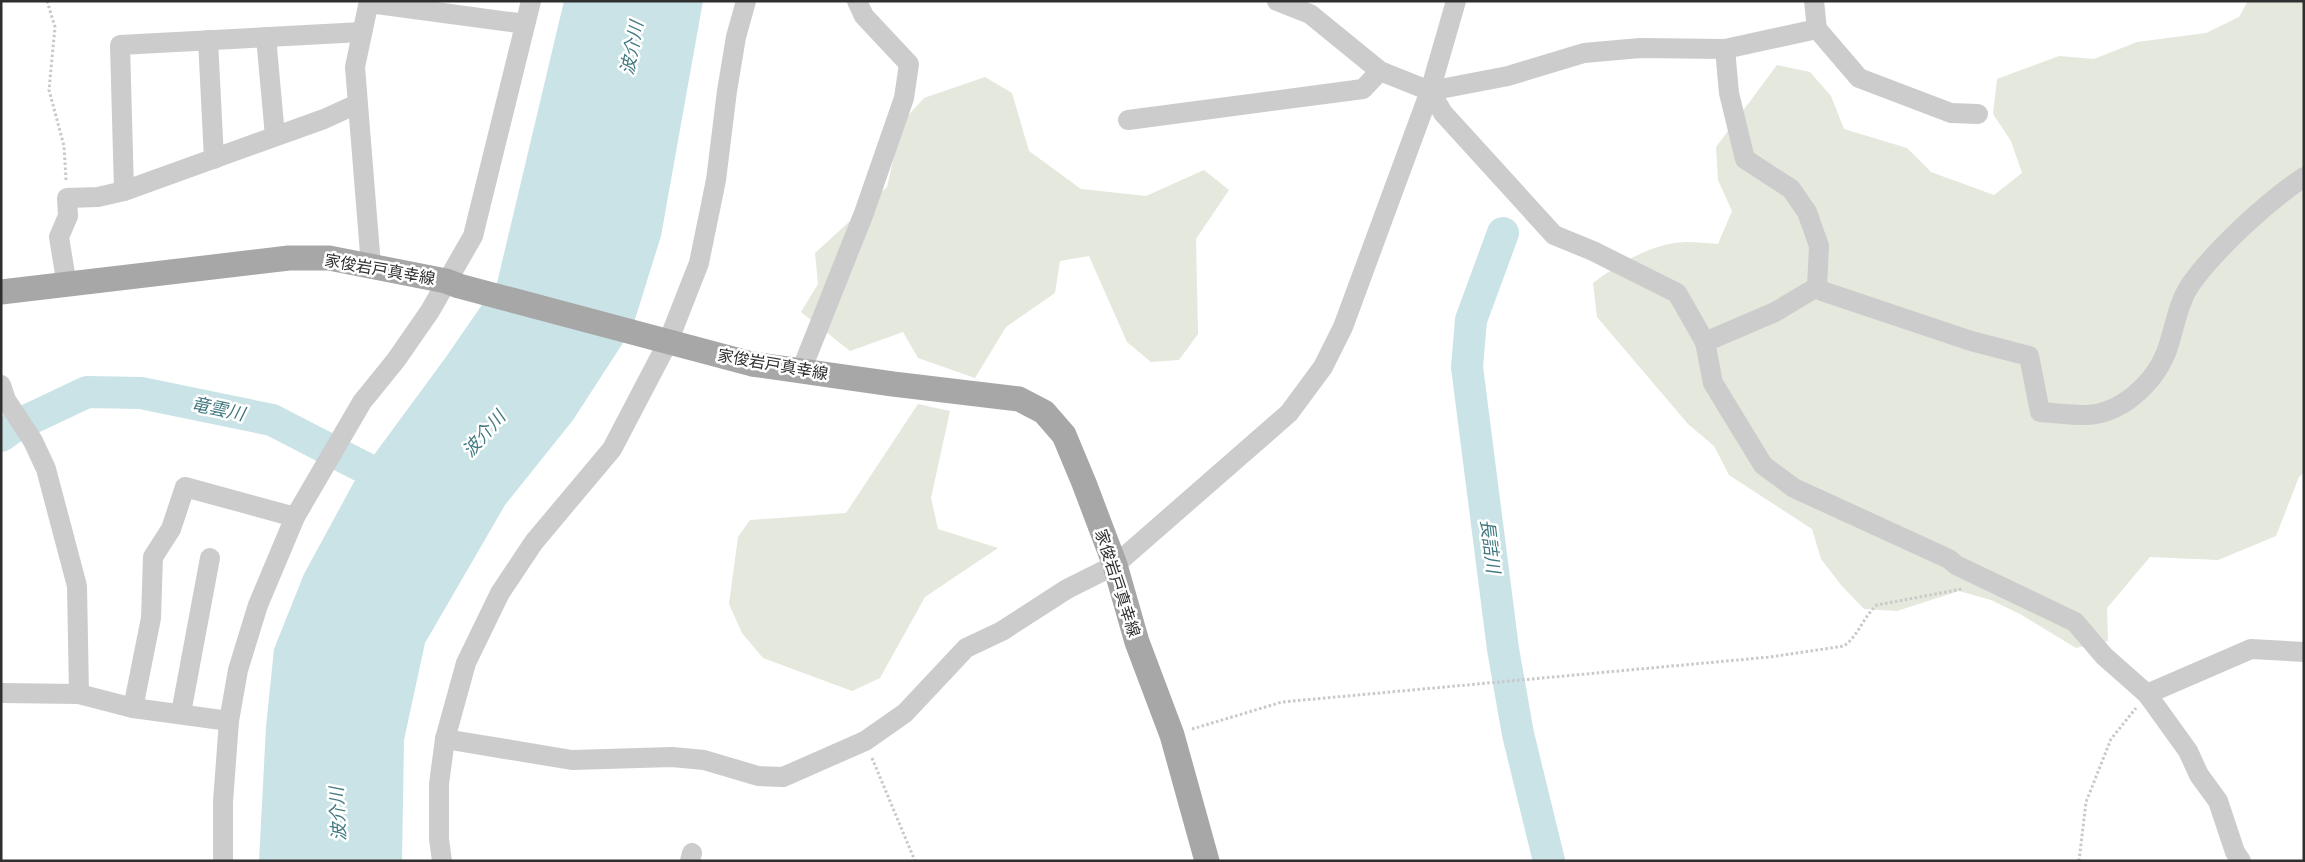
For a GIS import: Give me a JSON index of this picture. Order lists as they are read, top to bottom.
{
  "streets": {
    "main road": ["家俊岩戸真幸線"]
  },
  "water": ["波介川", "竜雲川", "長詰川"]
}
